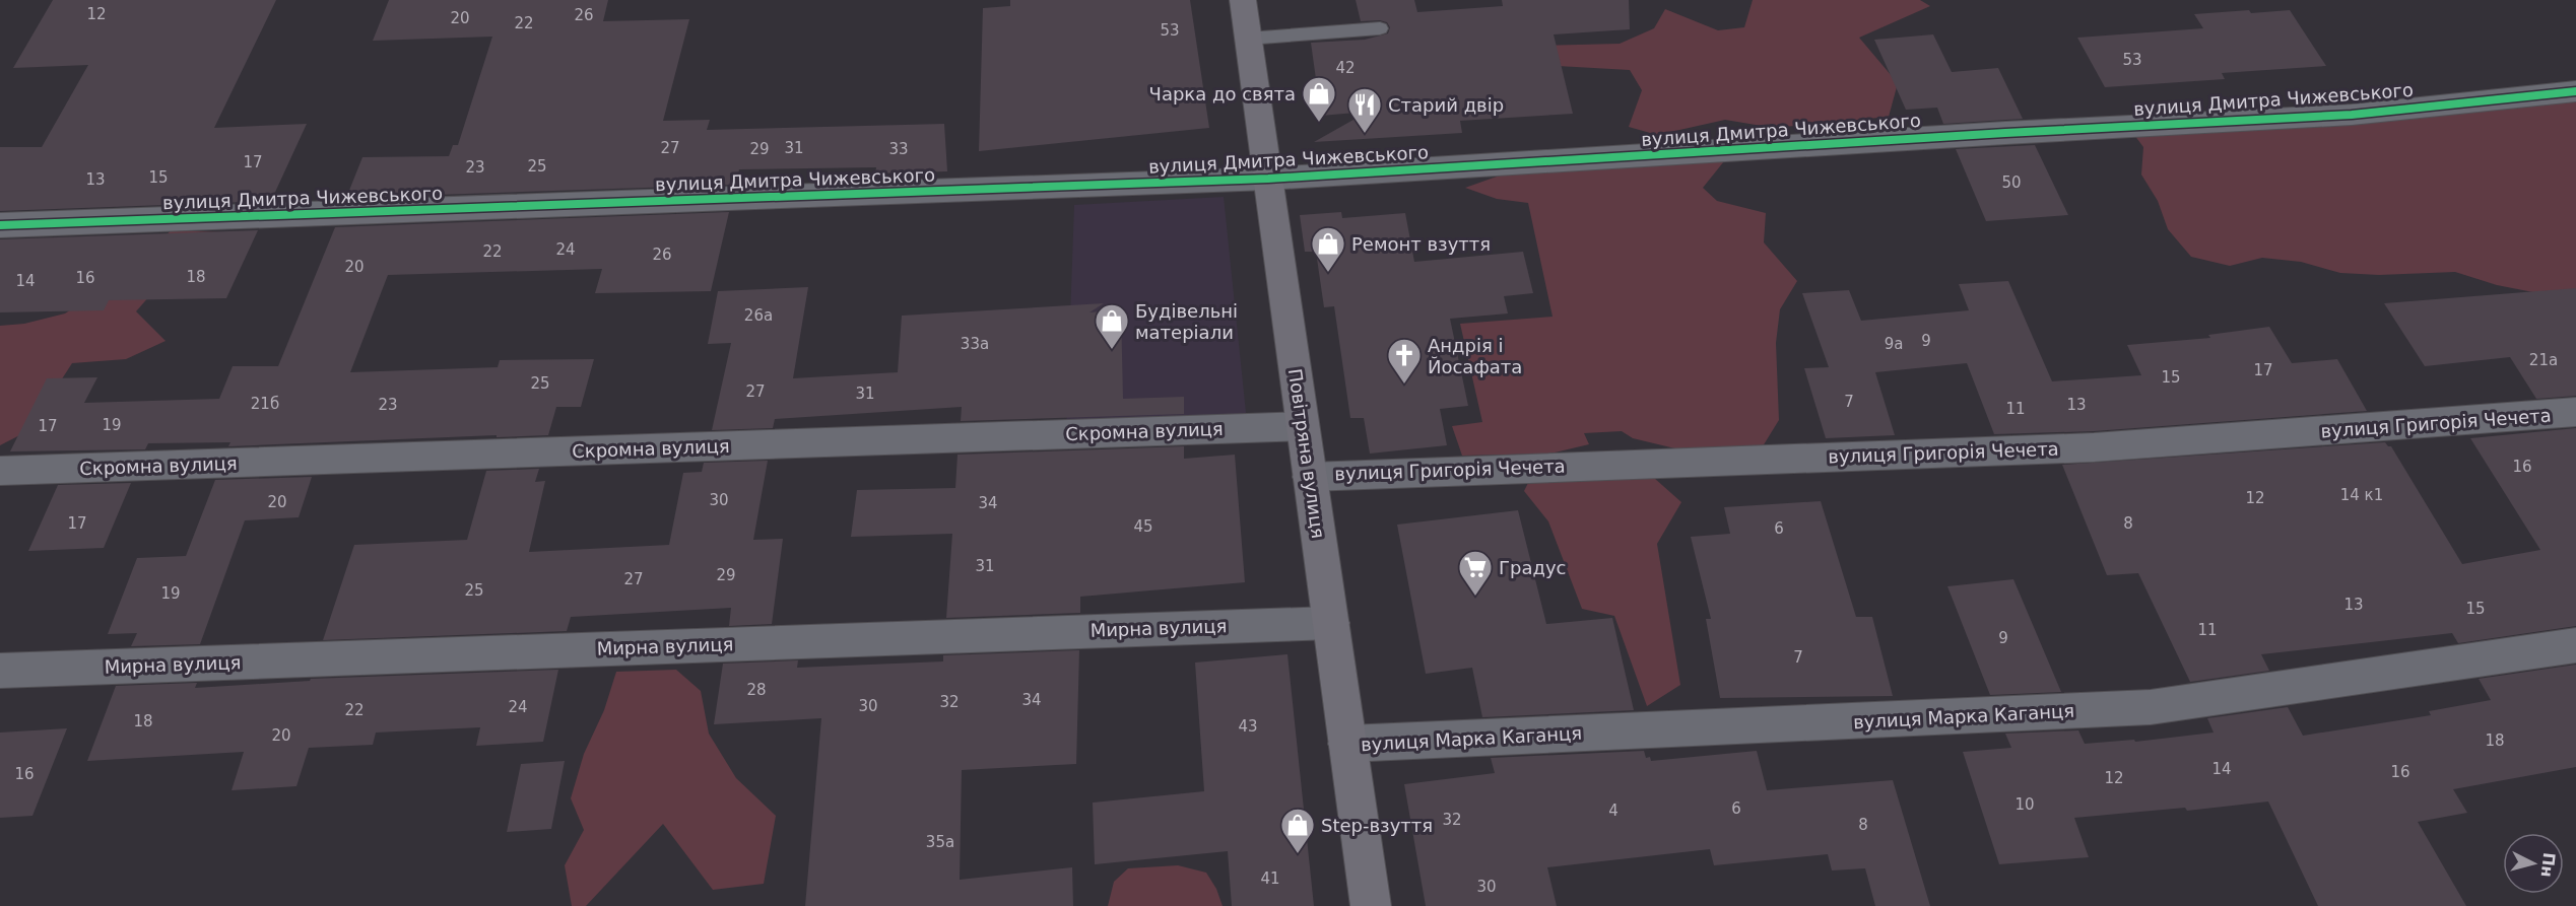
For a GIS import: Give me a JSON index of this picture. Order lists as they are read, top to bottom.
{
  "streets": {
    "street": [
      "вулиця Дмитра Чижевського",
      "вулиця Григорія Чечета",
      "Скромна вулиця",
      "Повітряна вулиця",
      "Мирна вулиця",
      "вулиця Марка Каганця"
    ]
  },
  "crossings": [
    ["вулиця Дмитра Чижевського", "Повітряна вулиця"],
    ["вулиця Григорія Чечета", "Повітряна вулиця"],
    ["Скромна вулиця", "Повітряна вулиця"],
    ["Повітряна вулиця", "Мирна вулиця"],
    ["Повітряна вулиця", "вулиця Марка Каганця"]
  ],
  "places": {
    "shop": [
      "Чарка до свята",
      "Ремонт взуття",
      "Будівельні матеріали",
      "Step-взуття"
    ],
    "restaurant": ["Старий двір"],
    "church": ["Андрія і Йосафата"],
    "supermarket": ["Градус"]
  },
  "house_numbers": [
    "12",
    "26",
    "20",
    "22",
    "53",
    "53",
    "42",
    "27",
    "31",
    "29",
    "33",
    "17",
    "25",
    "23",
    "15",
    "13",
    "50",
    "24",
    "22",
    "26",
    "20",
    "18",
    "16",
    "14",
    "26а",
    "9",
    "33а",
    "9а",
    "21а",
    "17",
    "15",
    "25",
    "27",
    "31",
    "7",
    "21б",
    "23",
    "13",
    "11",
    "19",
    "17",
    "16",
    "14 к1",
    "12",
    "30",
    "20",
    "34",
    "17",
    "8",
    "45",
    "6",
    "31",
    "29",
    "27",
    "25",
    "19",
    "13",
    "15",
    "11",
    "9",
    "7",
    "28",
    "34",
    "32",
    "30",
    "24",
    "22",
    "18",
    "43",
    "20",
    "18",
    "14",
    "16",
    "16",
    "12",
    "10",
    "6",
    "4",
    "32",
    "8",
    "35а",
    "41",
    "30"
  ],
  "north": "right"
}
